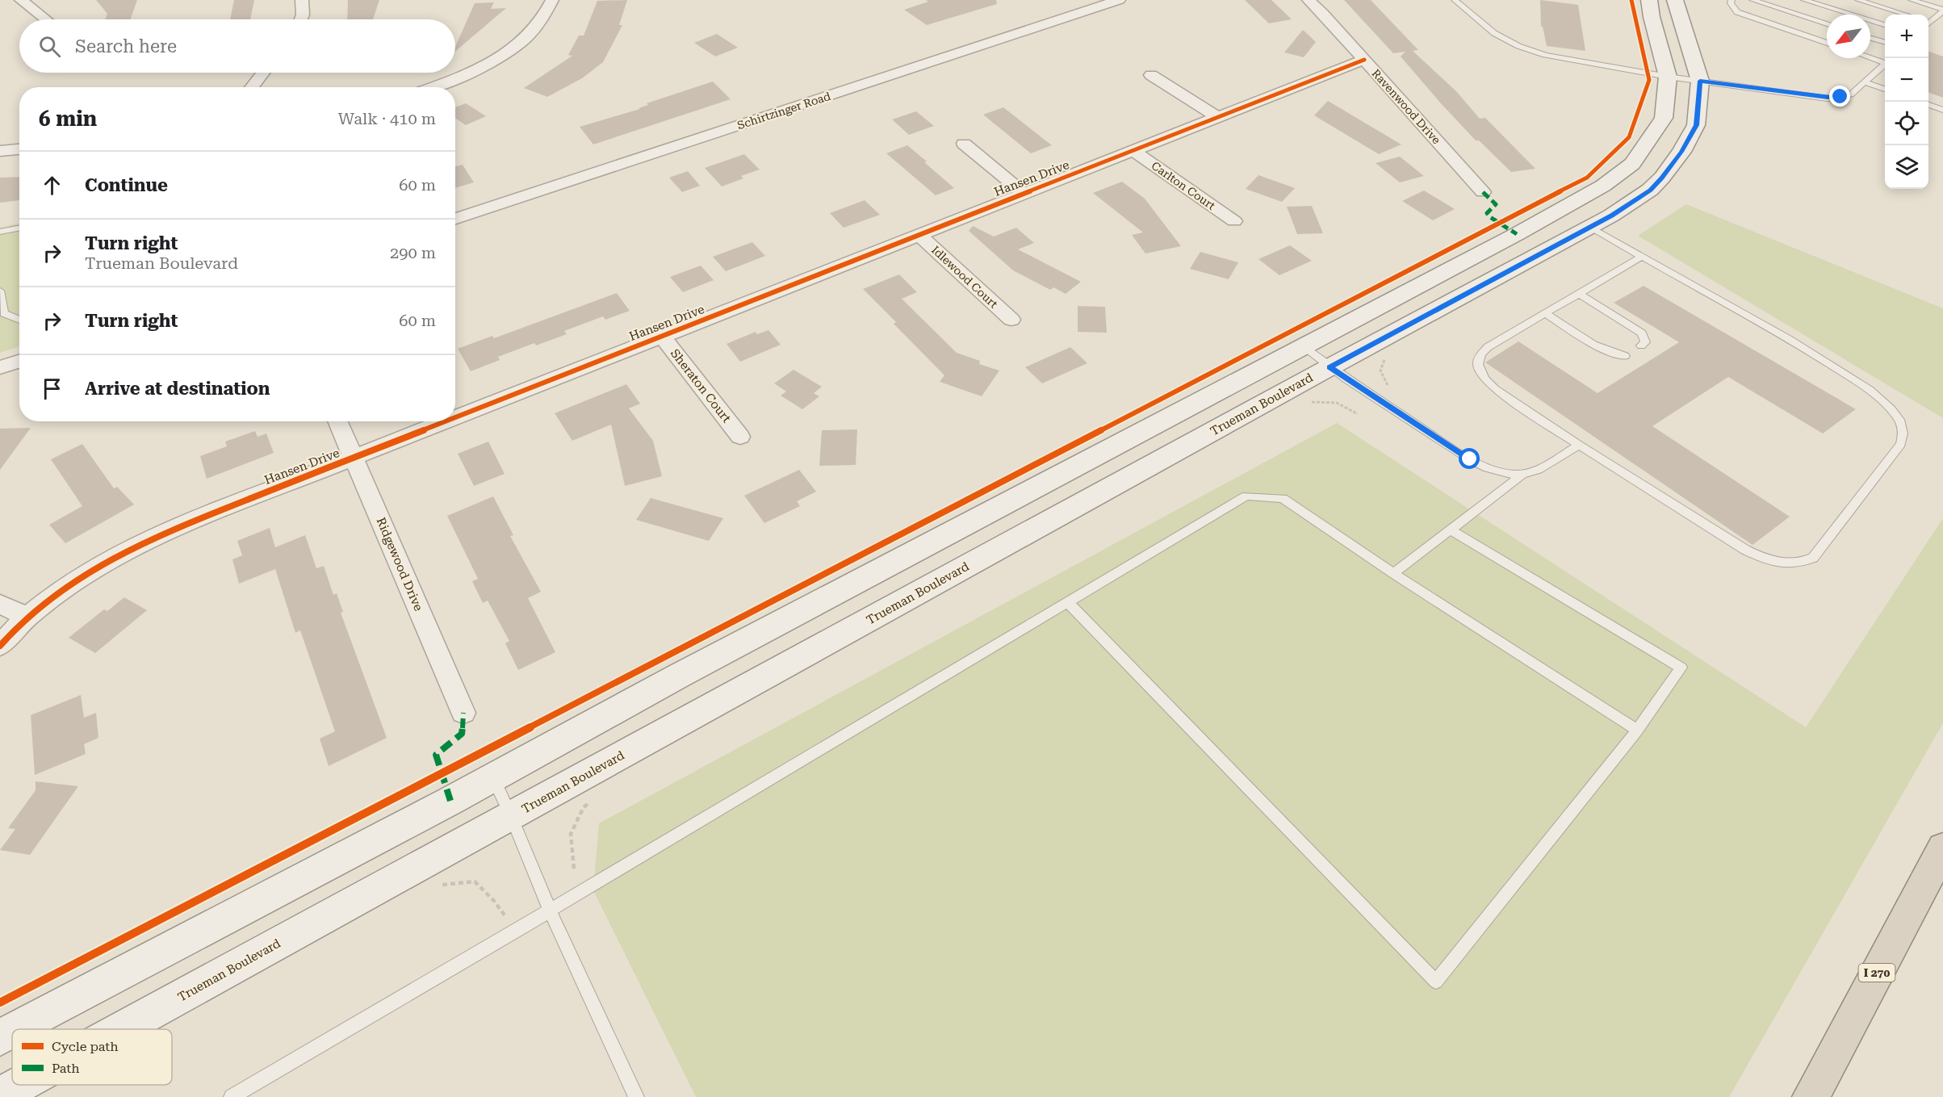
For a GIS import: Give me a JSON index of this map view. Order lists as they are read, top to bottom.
{
  "streets": {
    "highway": ["I 270"],
    "main road": ["Trueman Boulevard"],
    "street": [
      "Ravenwood Drive",
      "Schirtzinger Road",
      "Hansen Drive",
      "Carlton Court",
      "Idlewood Court",
      "Sheraton Court",
      "Ridgewood Drive"
    ]
  },
  "crossings": [
    ["Ravenwood Drive", "Hansen Drive"],
    ["Hansen Drive", "Carlton Court"],
    ["Hansen Drive", "Idlewood Court"],
    ["Hansen Drive", "Sheraton Court"],
    ["Hansen Drive", "Ridgewood Drive"]
  ],
  "legend": ["Cycle path", "Path"],
  "north": "bottom left",
  "page": {
    "map_buttons": ["+", "−"],
    "search": "Search here",
    "heading": ["6 min", "Walk · 410 m"],
    "list": [
      ["Continue", "60 m"],
      ["Turn right", "Trueman Boulevard", "290 m"],
      ["Turn right", "60 m"],
      "Arrive at destination"
    ]
  }
}
